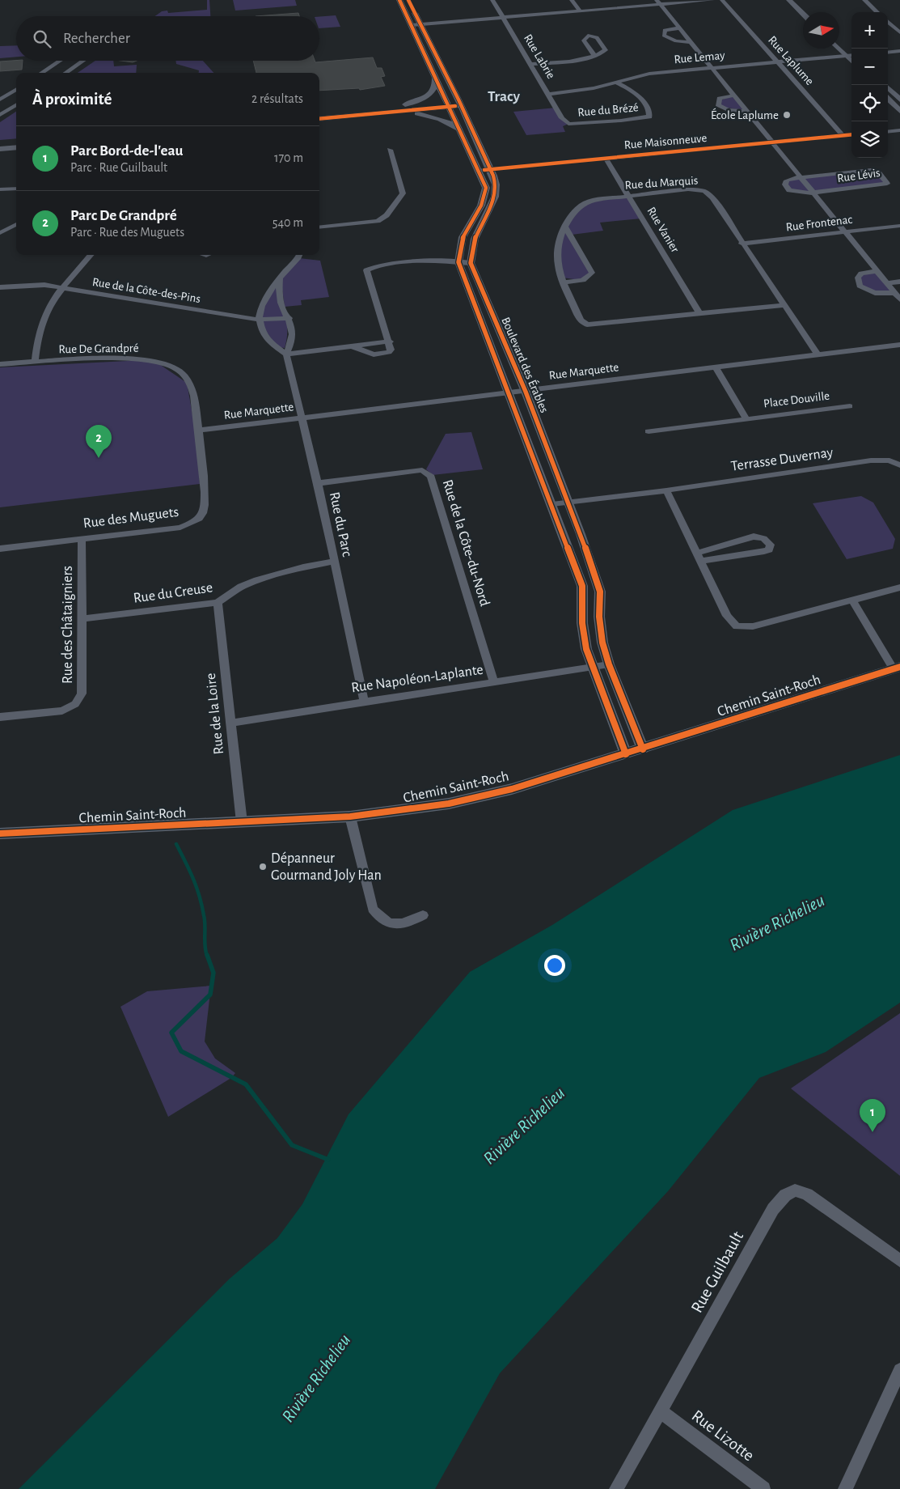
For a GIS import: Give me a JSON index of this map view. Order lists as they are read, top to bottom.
{
  "streets": {
    "main road": ["Chemin Saint-Roch"],
    "street": [
      "Rue Labrie",
      "Rue Lemay",
      "Rue Laplume",
      "Rue du Brézé",
      "Rue Maisonneuve",
      "Rue Lévis",
      "Rue du Marquis",
      "Rue Frontenac",
      "Rue Vanier",
      "Rue de la Côte-des-Pins",
      "Rue De Grandpré",
      "Boulevard des Érables",
      "Rue Marquette",
      "Place Douville",
      "Terrasse Duvernay",
      "Rue des Muguets",
      "Rue du Parc",
      "Rue de la Côte-du-Nord",
      "Rue du Creuse",
      "Rue des Châtaigniers",
      "Rue Napoléon-Laplante",
      "Rue de la Loire",
      "Rue Guilbault",
      "Rue Lizotte"
    ]
  },
  "crossings": [
    ["Rue Labrie", "Rue Lemay"],
    ["Rue Labrie", "Rue du Brézé"],
    ["Rue Lemay", "Rue Laplume"],
    ["Rue Lemay", "Rue du Brézé"],
    ["Rue Laplume", "Rue Maisonneuve"],
    ["Rue Maisonneuve", "Rue Vanier"],
    ["Rue du Marquis", "Rue Frontenac"],
    ["Rue du Marquis", "Rue Vanier"],
    ["Rue du Marquis", "Rue Marquette"],
    ["Rue de la Côte-des-Pins", "Rue du Parc"],
    ["Rue De Grandpré", "Rue Marquette"],
    ["Rue De Grandpré", "Rue des Muguets"],
    ["Boulevard des Érables", "Rue Marquette"],
    ["Boulevard des Érables", "Terrasse Duvernay"],
    ["Boulevard des Érables", "Rue Napoléon-Laplante"],
    ["Boulevard des Érables", "Chemin Saint-Roch"],
    ["Rue Marquette", "Place Douville"],
    ["Rue Marquette", "Rue des Muguets"],
    ["Rue Marquette", "Rue du Parc"],
    ["Rue des Muguets", "Rue des Châtaigniers"],
    ["Rue du Parc", "Rue de la Côte-du-Nord"],
    ["Rue du Parc", "Rue du Creuse"],
    ["Rue du Parc", "Rue Napoléon-Laplante"],
    ["Rue de la Côte-du-Nord", "Rue Napoléon-Laplante"],
    ["Rue du Creuse", "Rue des Châtaigniers"],
    ["Rue du Creuse", "Rue de la Loire"],
    ["Rue Napoléon-Laplante", "Rue de la Loire"],
    ["Chemin Saint-Roch", "Rue de la Loire"],
    ["Rue Guilbault", "Rue Lizotte"]
  ],
  "districts": ["Tracy"],
  "water": ["Rivière Richelieu"],
  "places": ["École Laplume", "Dépanneur Gourmand Joly Han"],
  "north": "right",
  "page": {
    "map_buttons": ["+", "−"],
    "search": "Rechercher",
    "heading": ["À proximité", "2 résultats"],
    "list": [
      {
        "mark": "1",
        "name": "Parc Bord-de-l'eau",
        "note": "Parc · Rue Guilbault",
        "value": "170 m"
      },
      {
        "mark": "2",
        "name": "Parc De Grandpré",
        "note": "Parc · Rue des Muguets",
        "value": "540 m"
      }
    ],
    "pins": ["2", "1"]
  }
}
